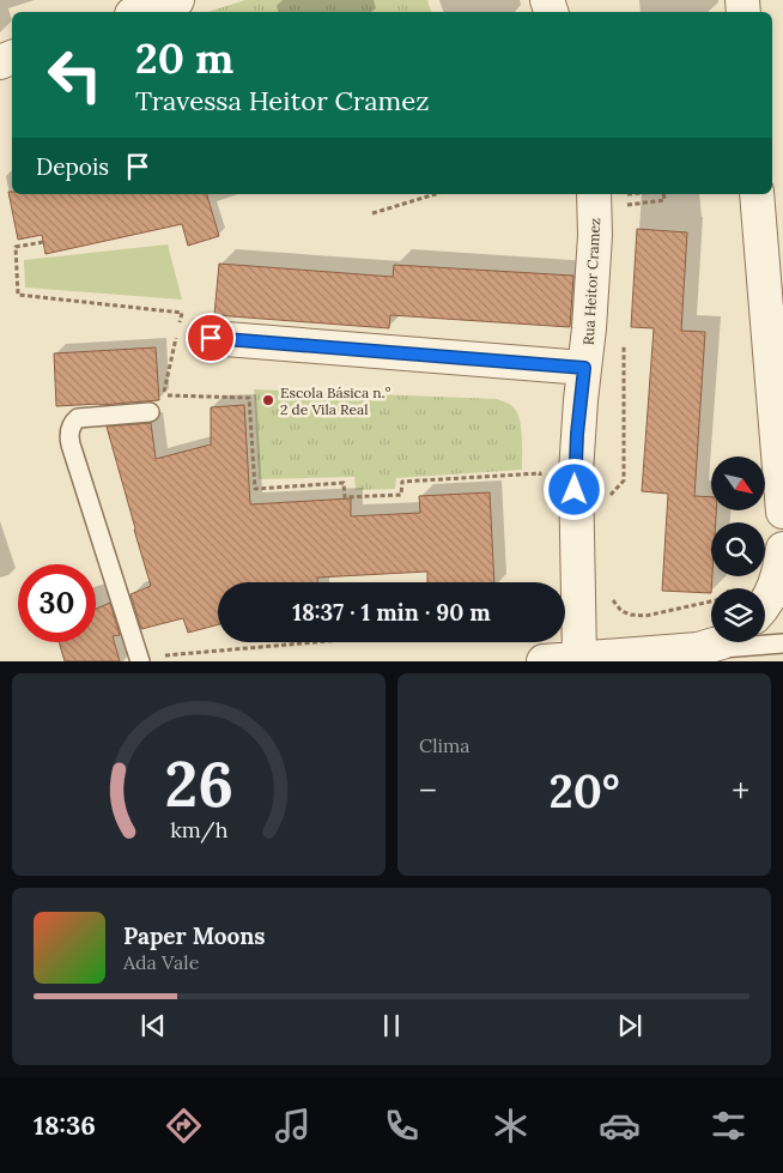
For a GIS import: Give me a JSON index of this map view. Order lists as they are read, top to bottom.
{
  "streets": {
    "street": ["Rua Heitor Cramez"]
  },
  "places": ["Escola Básica n.º 2 de Vila Real"],
  "north": "bottom right",
  "page": {
    "turn": ["20 m", "Travessa Heitor Cramez"],
    "then": "Depois",
    "limit": "30",
    "trip": "18:37 · 1 min · 90 m",
    "tile": "Clima",
    "heat": ["−", "20°", "+"],
    "song": ["Paper Moons", "Ada Vale"],
    "tabs": "18:36",
    "gauge": ["26", "km/h"]
  }
}
